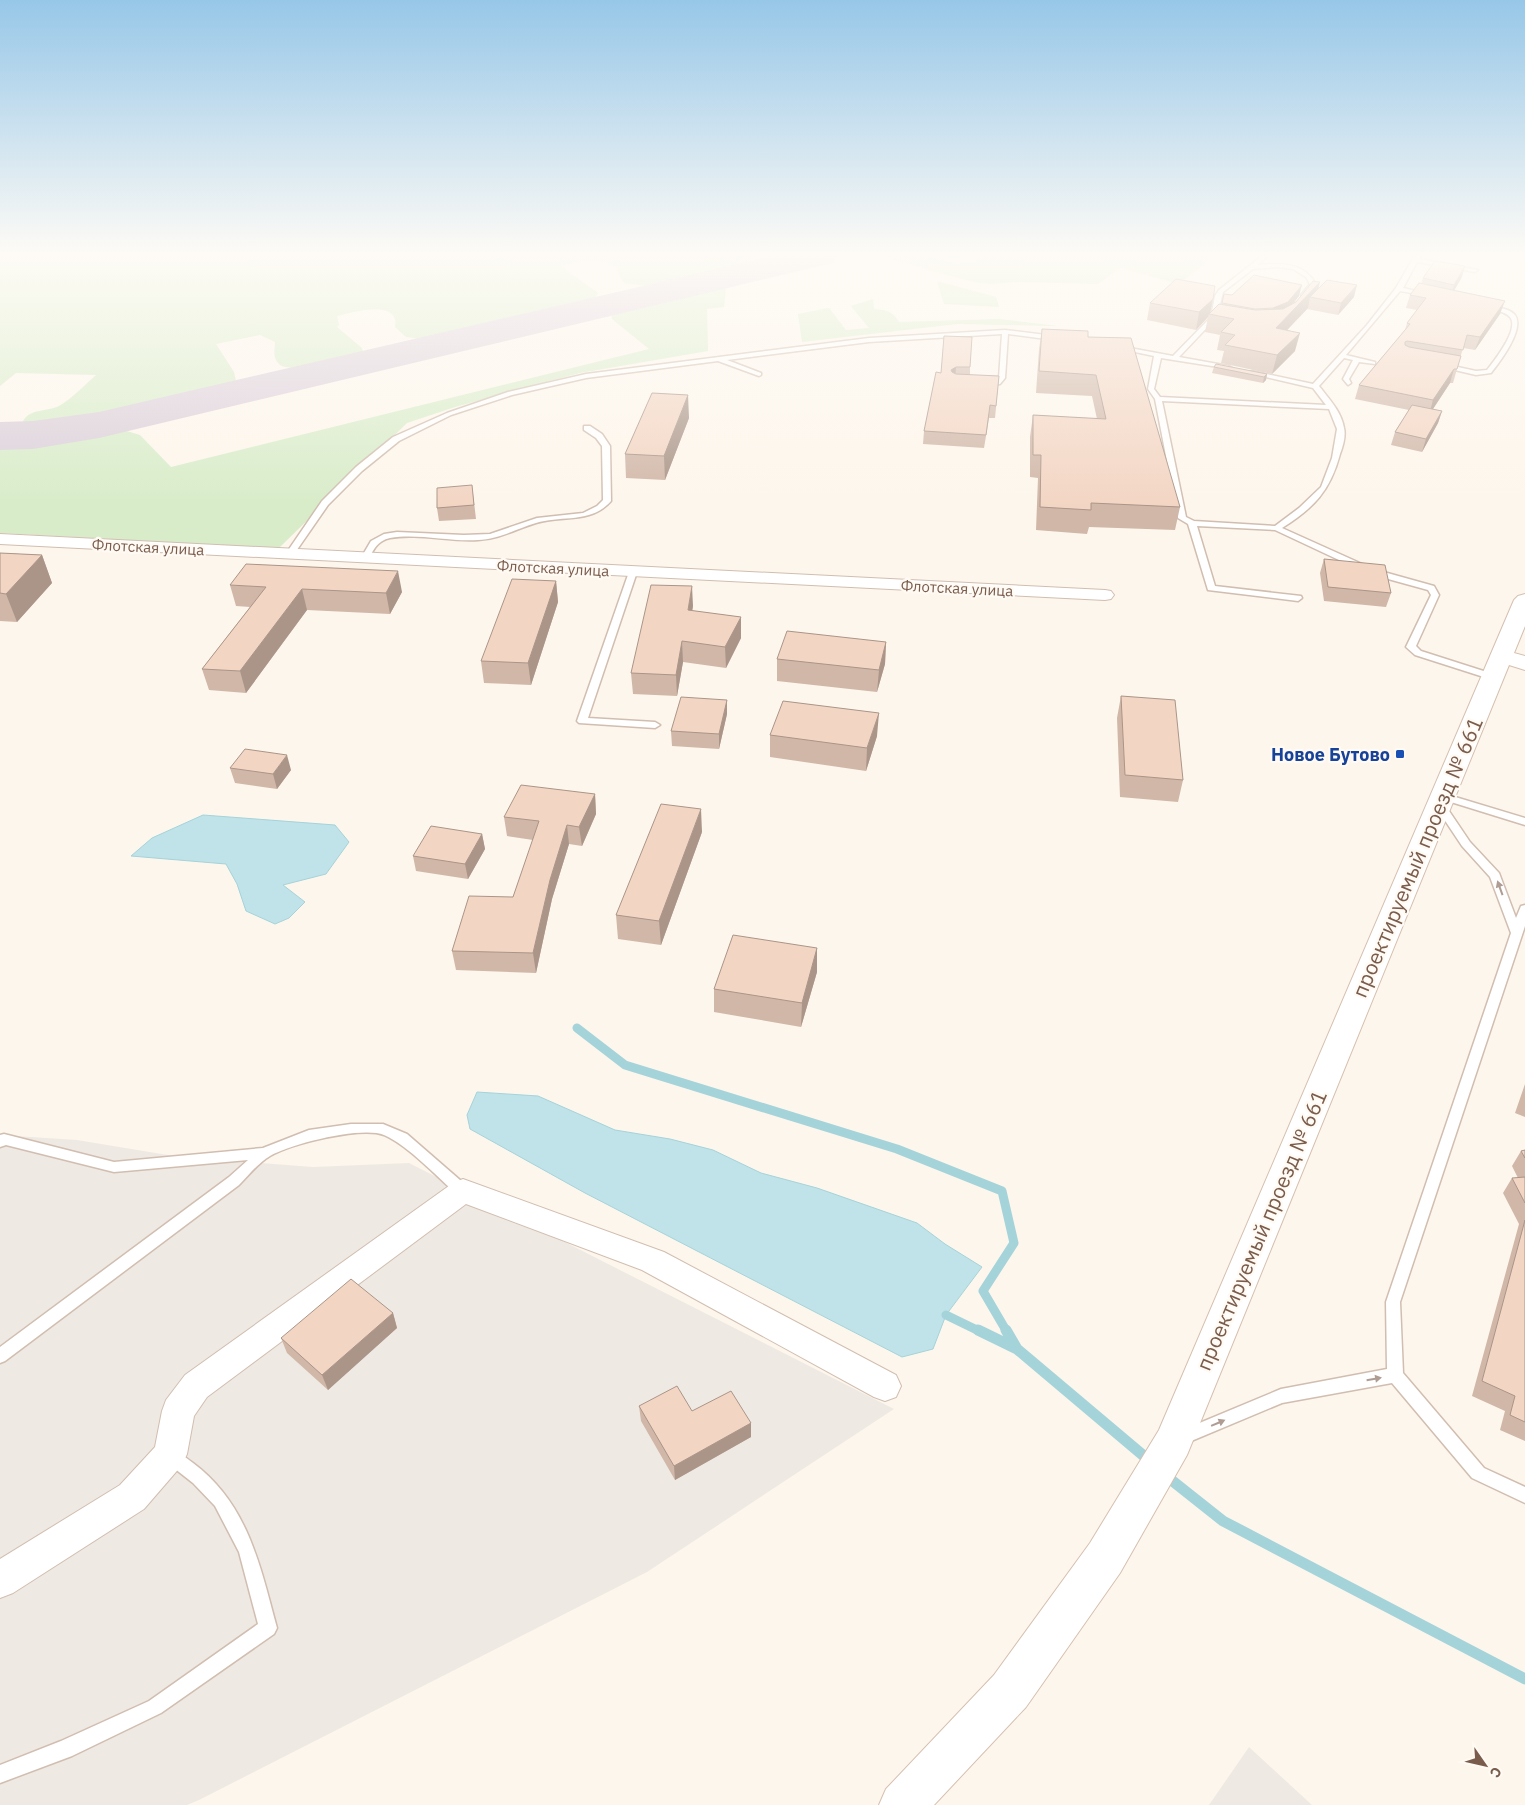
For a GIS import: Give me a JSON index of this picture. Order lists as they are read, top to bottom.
{
  "streets": {
    "main road": ["проектируемый проезд № 661"],
    "street": ["Флотская улица"]
  },
  "places": {
    "transit": ["Новое Бутово"]
  },
  "north": "bottom right"
}
